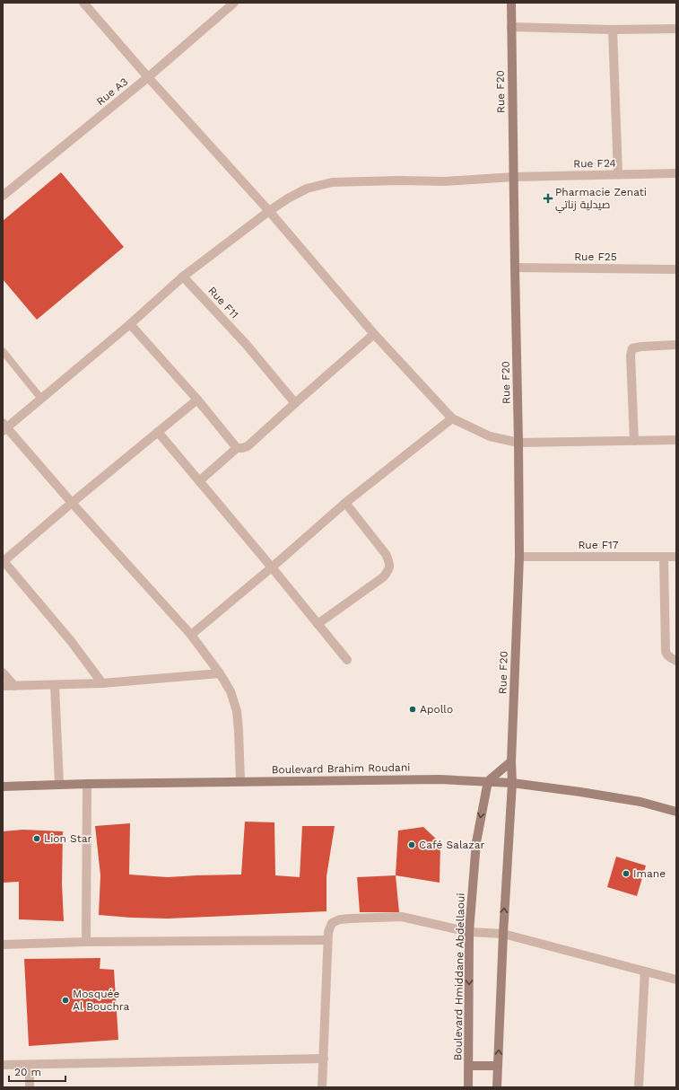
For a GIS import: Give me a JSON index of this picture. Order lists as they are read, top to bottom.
{
  "streets": {
    "street": [
      "Rue A3",
      "Rue F20",
      "Rue F24",
      "Rue F25",
      "Rue F11",
      "Rue F17",
      "Boulevard Brahim Roudani",
      "Boulevard Hmiddane Abdellaoui"
    ]
  },
  "crossings": [
    ["Rue F20", "Rue F24"],
    ["Rue F20", "Rue F25"],
    ["Rue F20", "Rue F17"],
    ["Rue F20", "Boulevard Brahim Roudani"],
    ["Rue F24", "Rue F11"],
    ["Boulevard Brahim Roudani", "Boulevard Hmiddane Abdellaoui"]
  ],
  "places": {
    "health": ["Pharmacie Zenati صيدلية زناتي"],
    "other": [
      "Apollo",
      "Lion Star",
      "Café Salazar",
      "Imane",
      "Mosquée Al Bouchra"
    ]
  },
  "scale_bar": "20 m"
}
